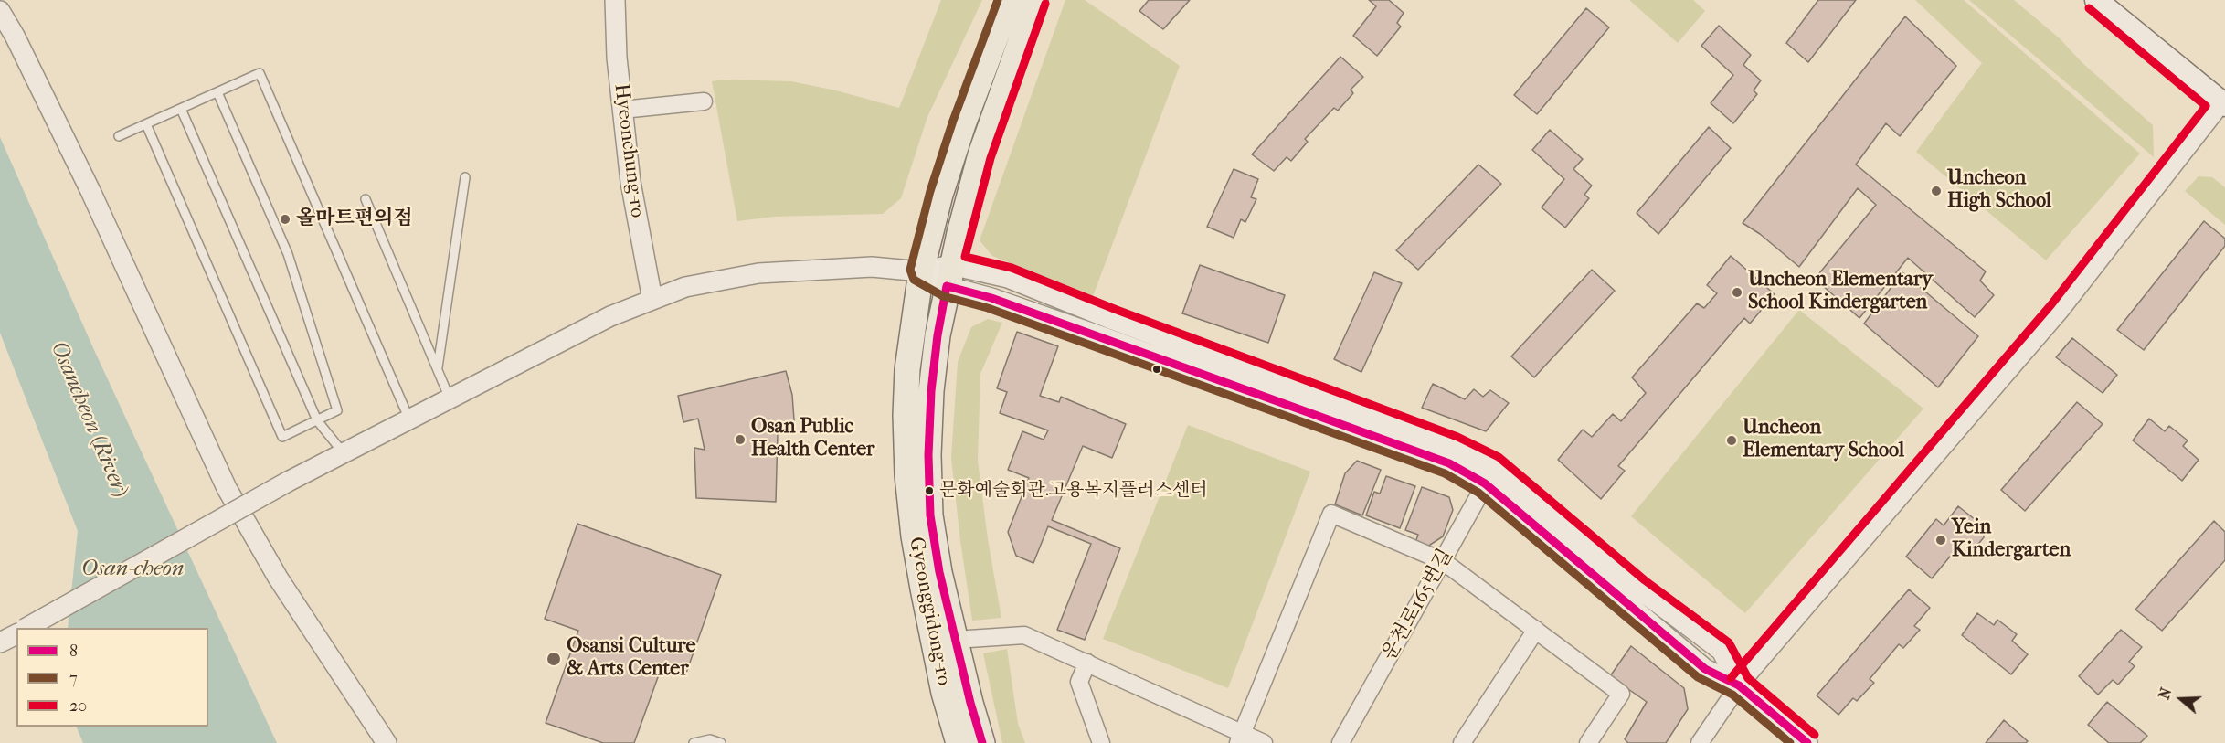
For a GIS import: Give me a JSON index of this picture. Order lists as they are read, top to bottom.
{
  "streets": {
    "main road": ["Gyeonggidong-ro"],
    "street": ["Hyeonchung-ro", "운천로165번길"]
  },
  "water": ["Osancheon (River)", "Osan-cheon"],
  "places": [
    "Uncheon High School",
    "올마트편의점",
    "Uncheon Elementary School Kindergarten",
    "Osan Public Health Center",
    "Uncheon Elementary School",
    "문화예술회관.고용복지플러스센터",
    "Yein Kindergarten",
    "Osansi Culture & Arts Center"
  ],
  "lines": ["transit line 7", "transit line 20", "transit line 8"],
  "legend": ["8", "7", "20"],
  "north": "left"
}
